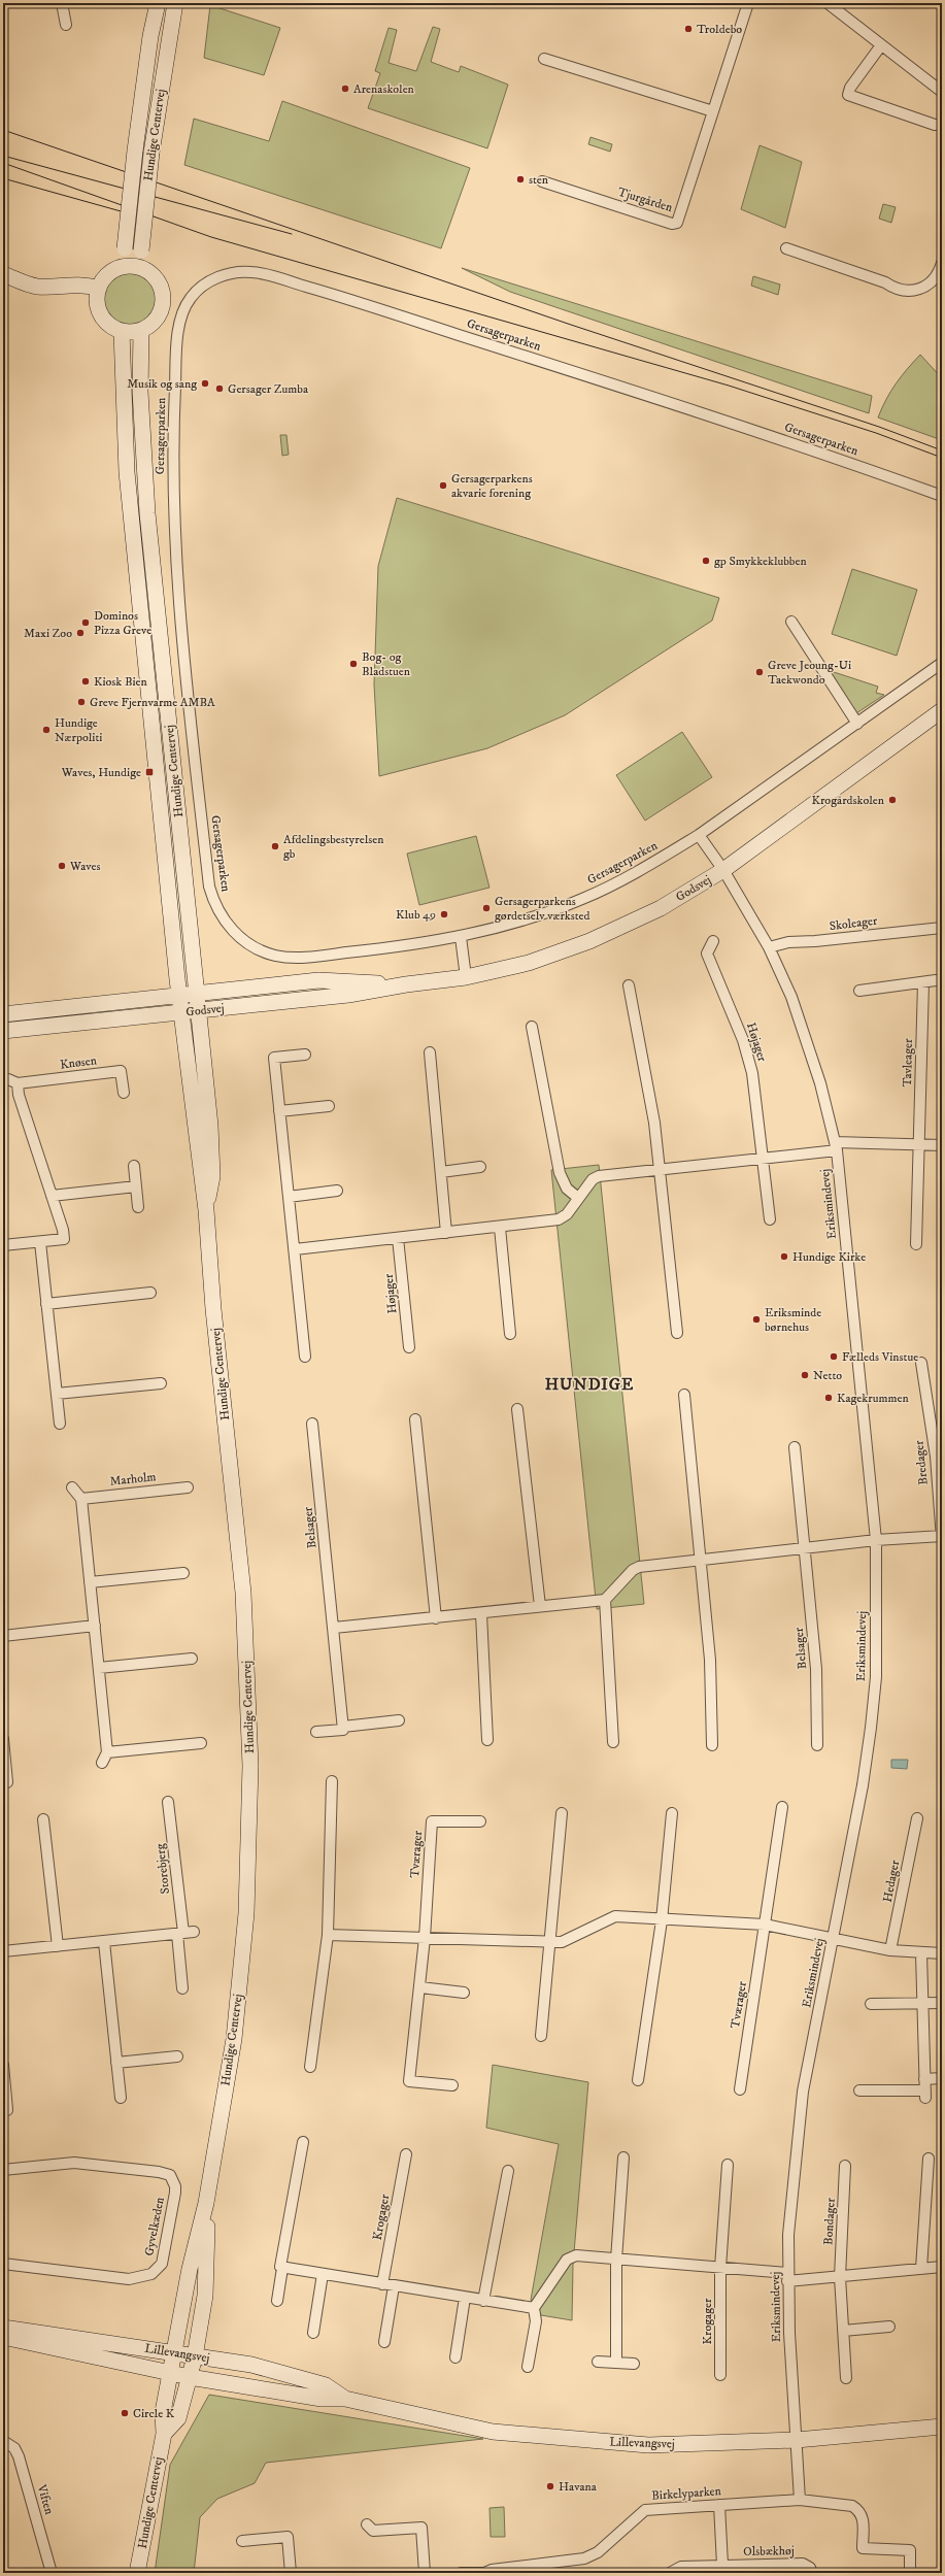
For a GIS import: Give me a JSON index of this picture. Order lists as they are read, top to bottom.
{
  "streets": {
    "street": [
      "Hundige Centervej",
      "Tjurgården",
      "Gersagerparken",
      "Godsvej",
      "Skoleager",
      "Højager",
      "Knøsen",
      "Tavleager",
      "Eriksmindevej",
      "Bredager",
      "Marholm",
      "Belsager",
      "Tværager",
      "Storebjerg",
      "Hedager",
      "Krogager",
      "Bondager",
      "Gyvelkæden",
      "Lillevangsvej",
      "Birkelyparken",
      "Viften",
      "Olsbækhøj"
    ]
  },
  "crossings": [
    ["Hundige Centervej", "Godsvej"],
    ["Hundige Centervej", "Lillevangsvej"],
    ["Godsvej", "Eriksmindevej"],
    ["Skoleager", "Eriksmindevej"],
    ["Eriksmindevej", "Lillevangsvej"]
  ],
  "districts": ["HUNDIGE"],
  "places": {
    "other": [
      "Troldebo",
      "Arenaskolen",
      "sten",
      "Musik og sang",
      "Gersager Zumba",
      "Gersagerparkens akvarie forening",
      "gp Smykkeklubben",
      "Dominos Pizza Greve",
      "Maxi Zoo",
      "Bog- og Bladstuen",
      "Greve Jeoung-Ui Taekwondo",
      "Kiosk Bien",
      "Greve Fjernvarme AMBA",
      "Hundige Nærpoliti",
      "Krogårdskolen",
      "Afdelingsbestyrelsen gb",
      "Waves",
      "Gersagerparkens gørdetselv værksted",
      "Klub 49",
      "Hundige Kirke",
      "Eriksminde børnehus",
      "Fælleds Vinstue",
      "Netto",
      "Kagekrummen",
      "Circle K",
      "Havana"
    ],
    "transit": ["Waves, Hundige"]
  }
}
